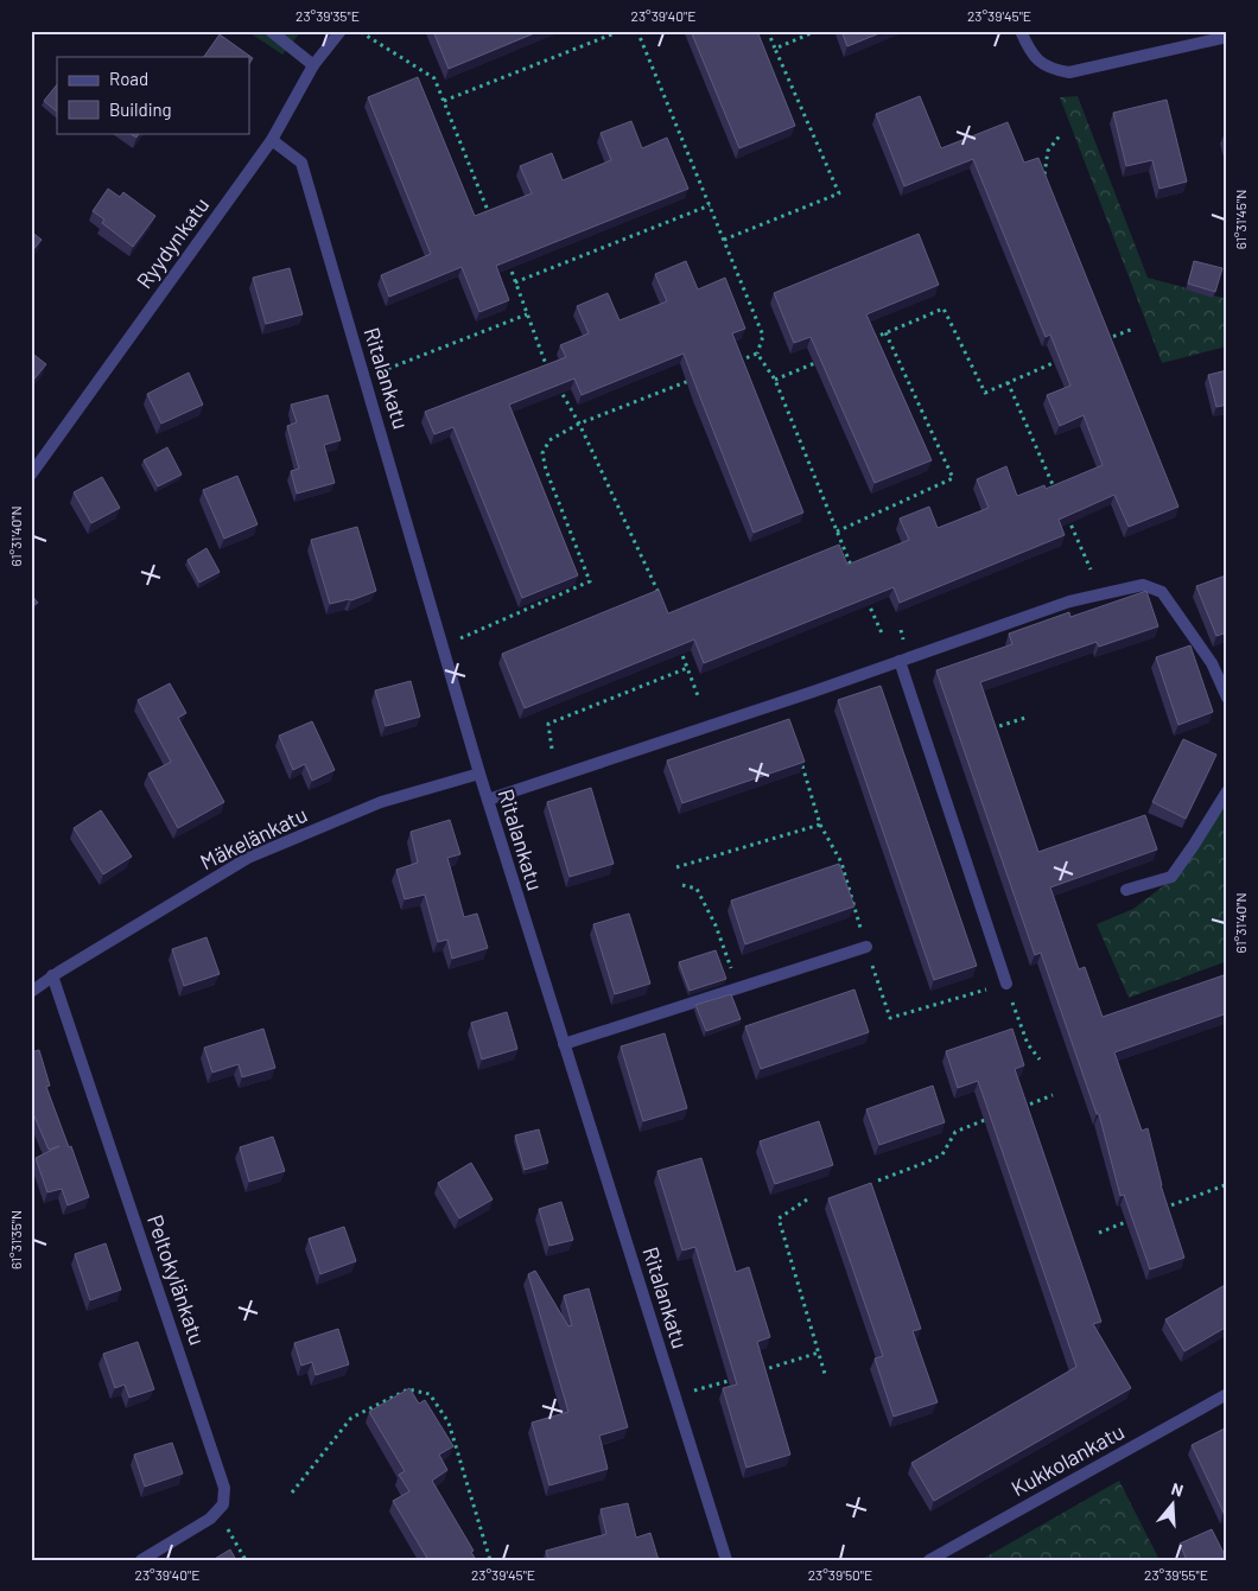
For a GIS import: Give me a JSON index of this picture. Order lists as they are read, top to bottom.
{
  "streets": {
    "street": [
      "Ryydynkatu",
      "Ritalankatu",
      "Mäkelänkatu",
      "Peltokylänkatu",
      "Kukkolankatu"
    ]
  },
  "crossings": [
    ["Ryydynkatu", "Ritalankatu"],
    ["Ritalankatu", "Mäkelänkatu"],
    ["Mäkelänkatu", "Peltokylänkatu"]
  ],
  "legend": ["Road", "Building"],
  "north": "top",
  "coordinates": [
    "23°39'35\"E",
    "23°39'40\"E",
    "23°39'45\"E",
    "61°31'45\"N",
    "61°31'40\"N",
    "61°31'35\"N",
    "23°39'50\"E",
    "23°39'55\"E"
  ]
}
